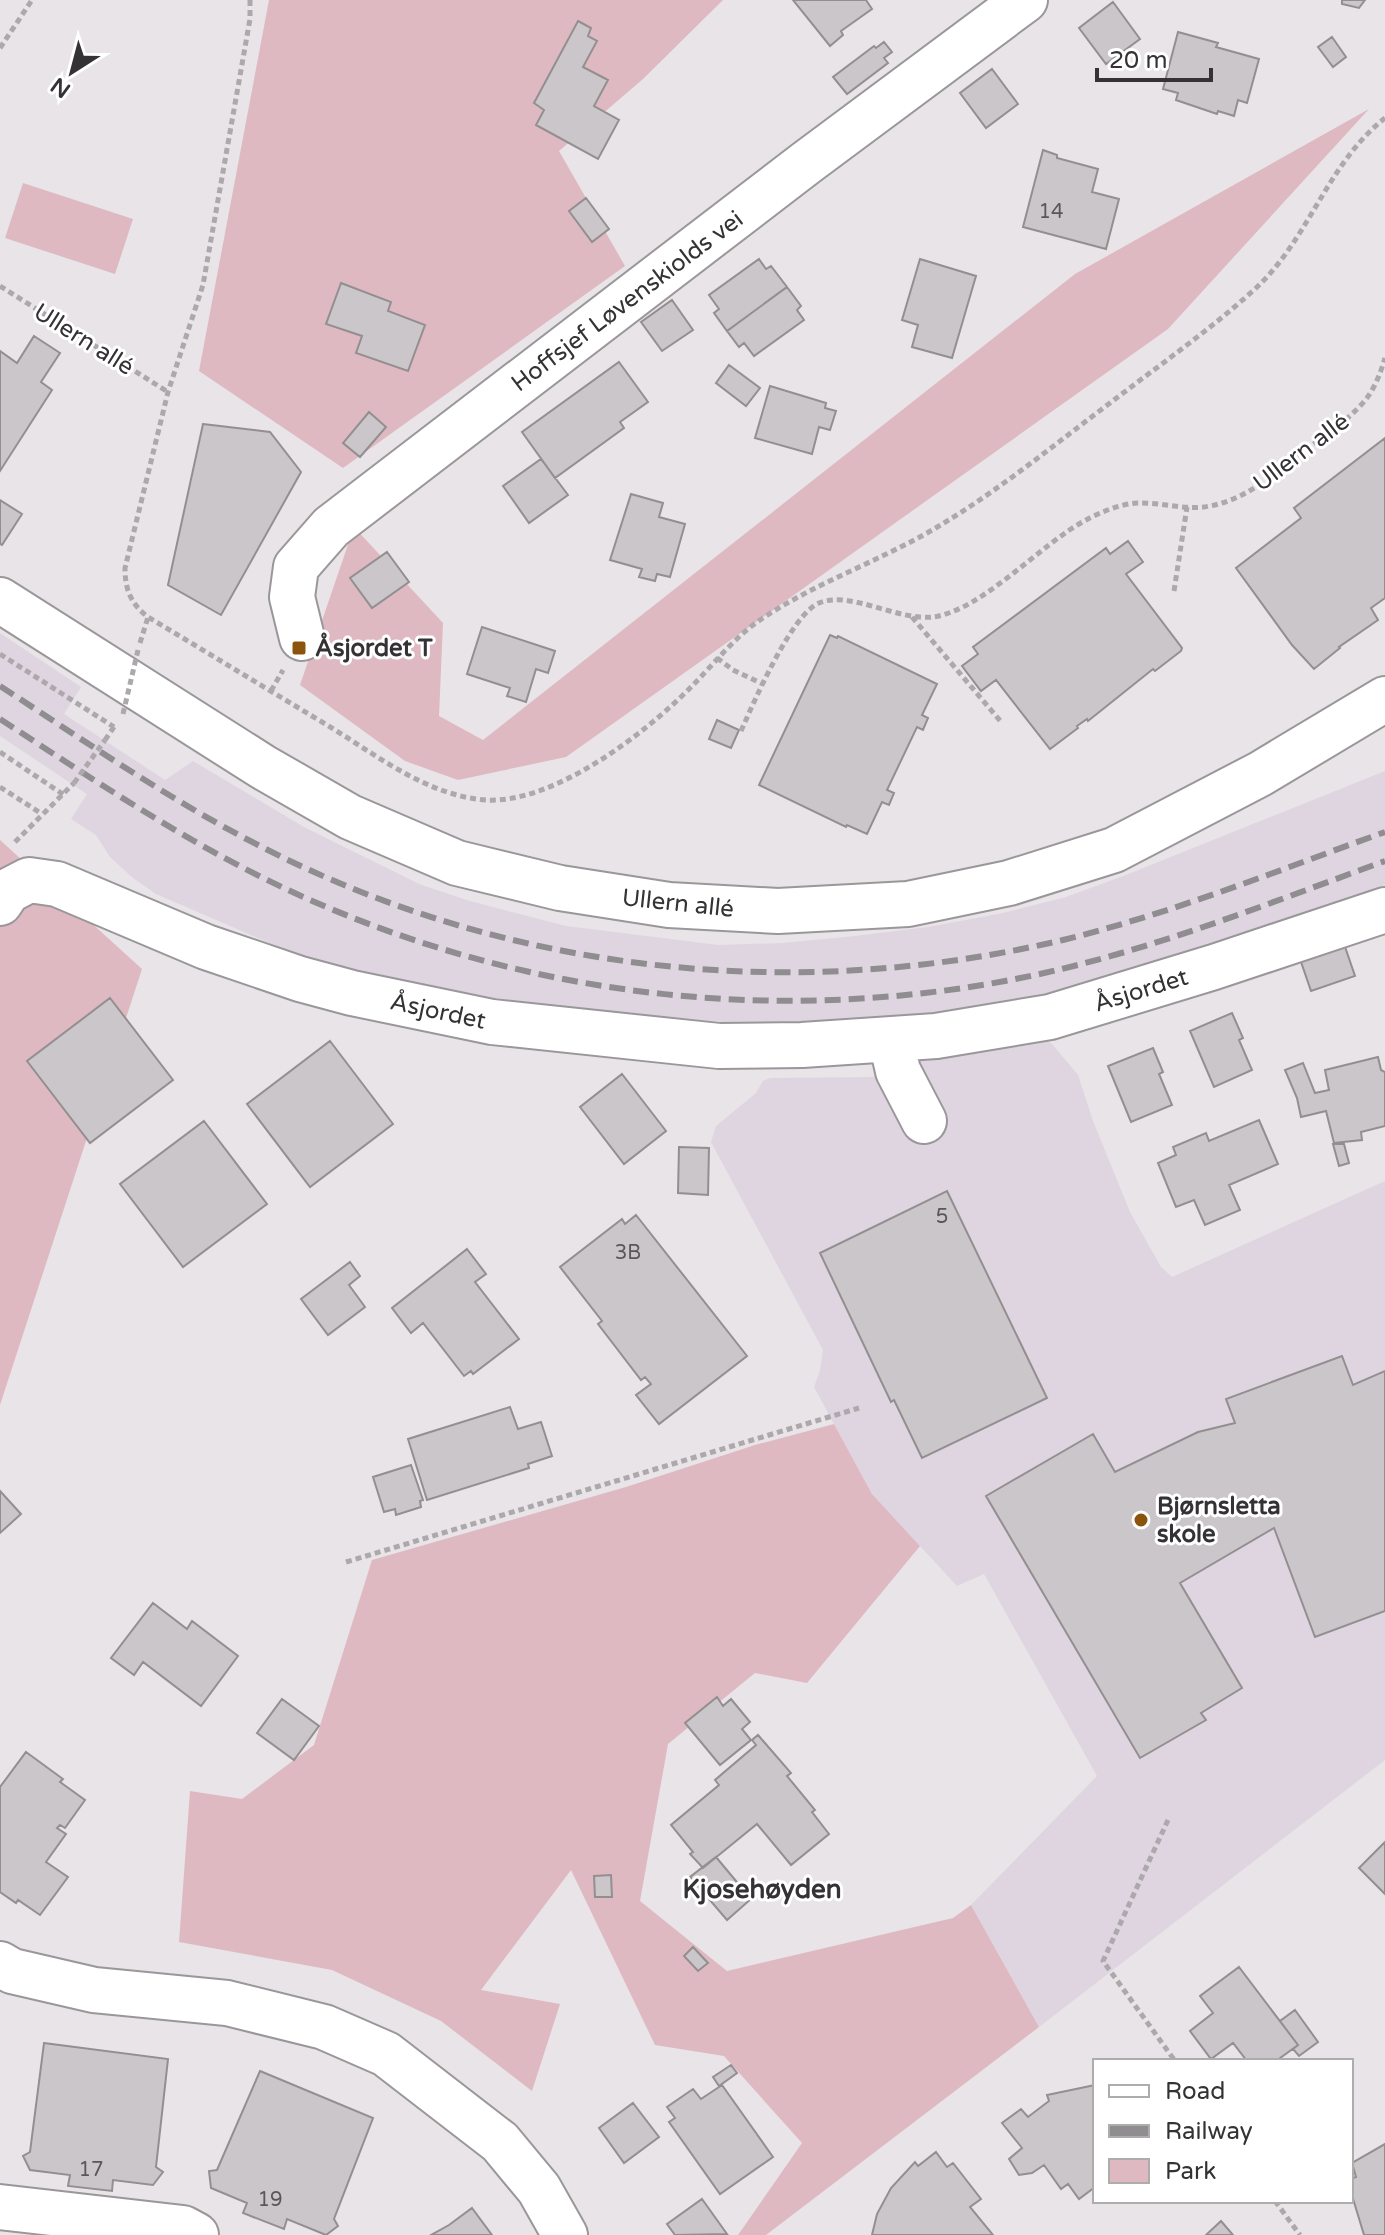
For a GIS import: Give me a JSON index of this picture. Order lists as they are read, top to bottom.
{
  "streets": {
    "street": ["Hoffsjef Løvenskiolds vei", "Ullern allé", "Åsjordet"]
  },
  "districts": ["Kjosehøyden"],
  "places": {
    "transit": ["Åsjordet T"],
    "other": ["Bjørnsletta skole"]
  },
  "house_numbers": [
    "14",
    "5",
    "3B",
    "17",
    "19"
  ],
  "legend": ["Road", "Railway", "Park"],
  "scale_bar": "20 m",
  "north": "bottom left"
}
